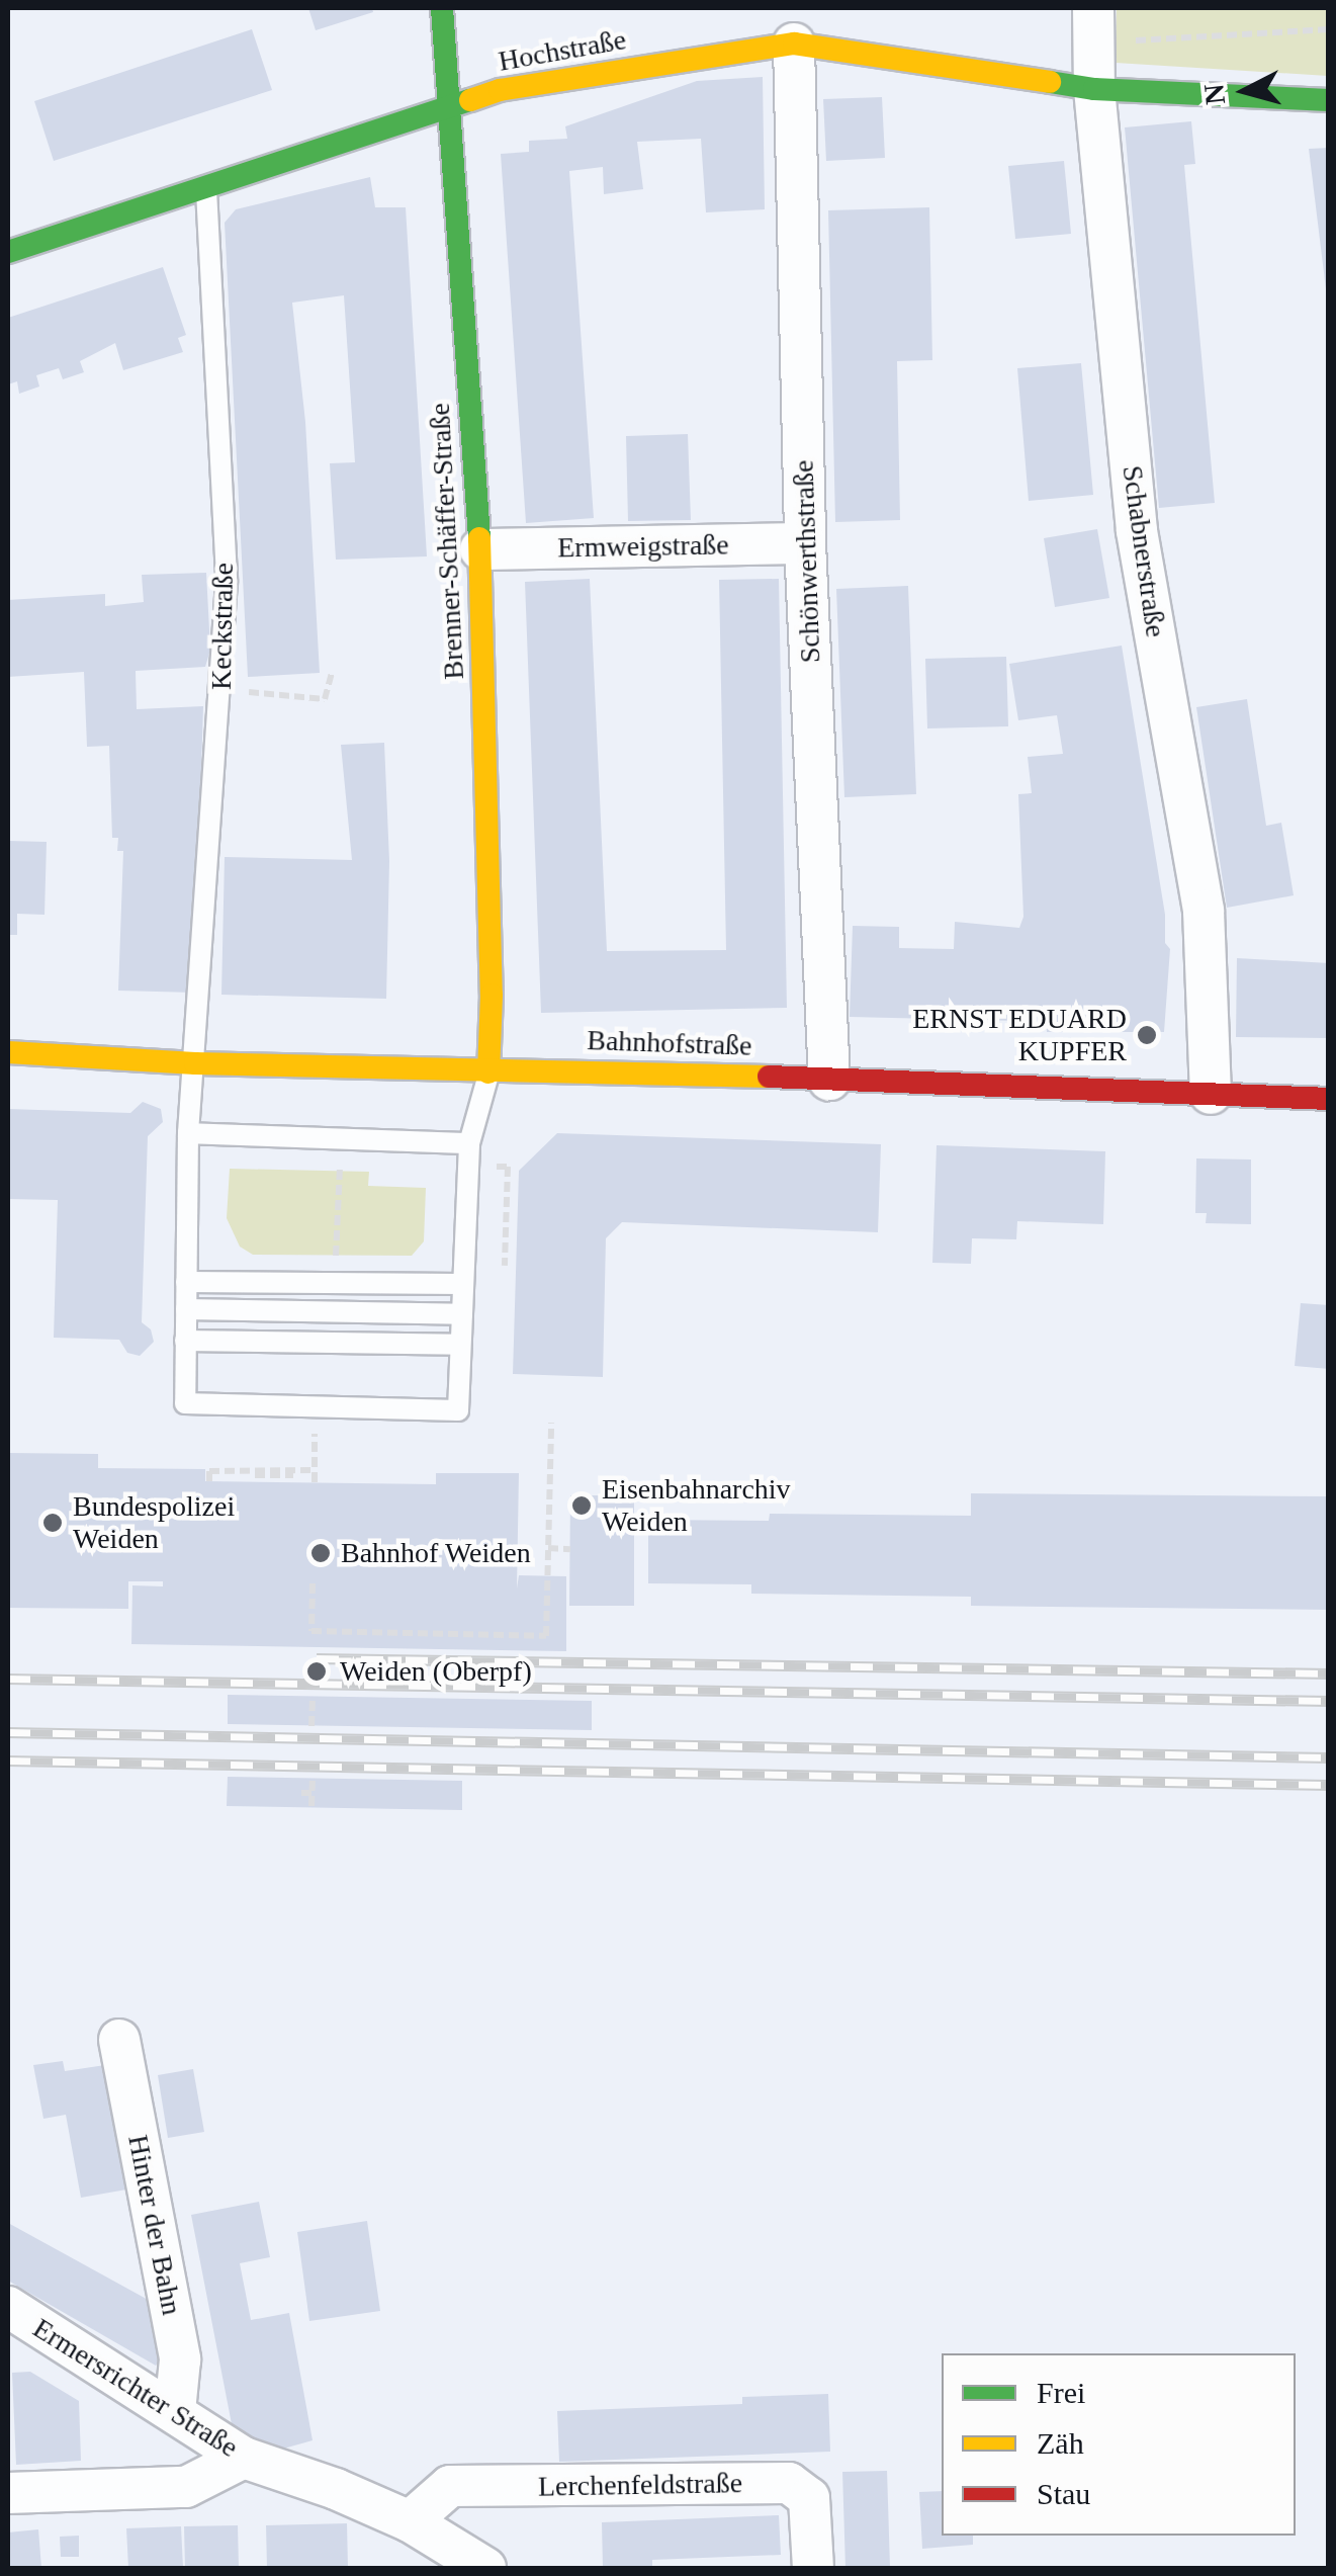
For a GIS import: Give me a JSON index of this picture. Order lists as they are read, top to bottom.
{
  "streets": {
    "main road": ["Hochstraße", "Brenner-Schäffer-Straße", "Bahnhofstraße"],
    "street": [
      "Ermweigstraße",
      "Schabnerstraße",
      "Schönwerthstraße",
      "Hinter der Bahn",
      "Ermersrichter Straße",
      "Lerchenfeldstraße"
    ],
    "lane": ["Keckstraße"]
  },
  "crossings": [
    ["Hochstraße", "Brenner-Schäffer-Straße"],
    ["Hochstraße", "Schabnerstraße"],
    ["Hochstraße", "Schönwerthstraße"],
    ["Hochstraße", "Keckstraße"],
    ["Brenner-Schäffer-Straße", "Ermweigstraße"],
    ["Brenner-Schäffer-Straße", "Bahnhofstraße"],
    ["Ermweigstraße", "Schönwerthstraße"],
    ["Schabnerstraße", "Bahnhofstraße"],
    ["Schönwerthstraße", "Bahnhofstraße"],
    ["Keckstraße", "Bahnhofstraße"],
    ["Hinter der Bahn", "Ermersrichter Straße"],
    ["Ermersrichter Straße", "Lerchenfeldstraße"]
  ],
  "places": [
    "ERNST EDUARD KUPFER",
    "Eisenbahnarchiv Weiden",
    "Bundespolizei Weiden",
    "Bahnhof Weiden",
    "Weiden (Oberpf)"
  ],
  "legend": ["Frei", "Zäh", "Stau"],
  "north": "left"
}
